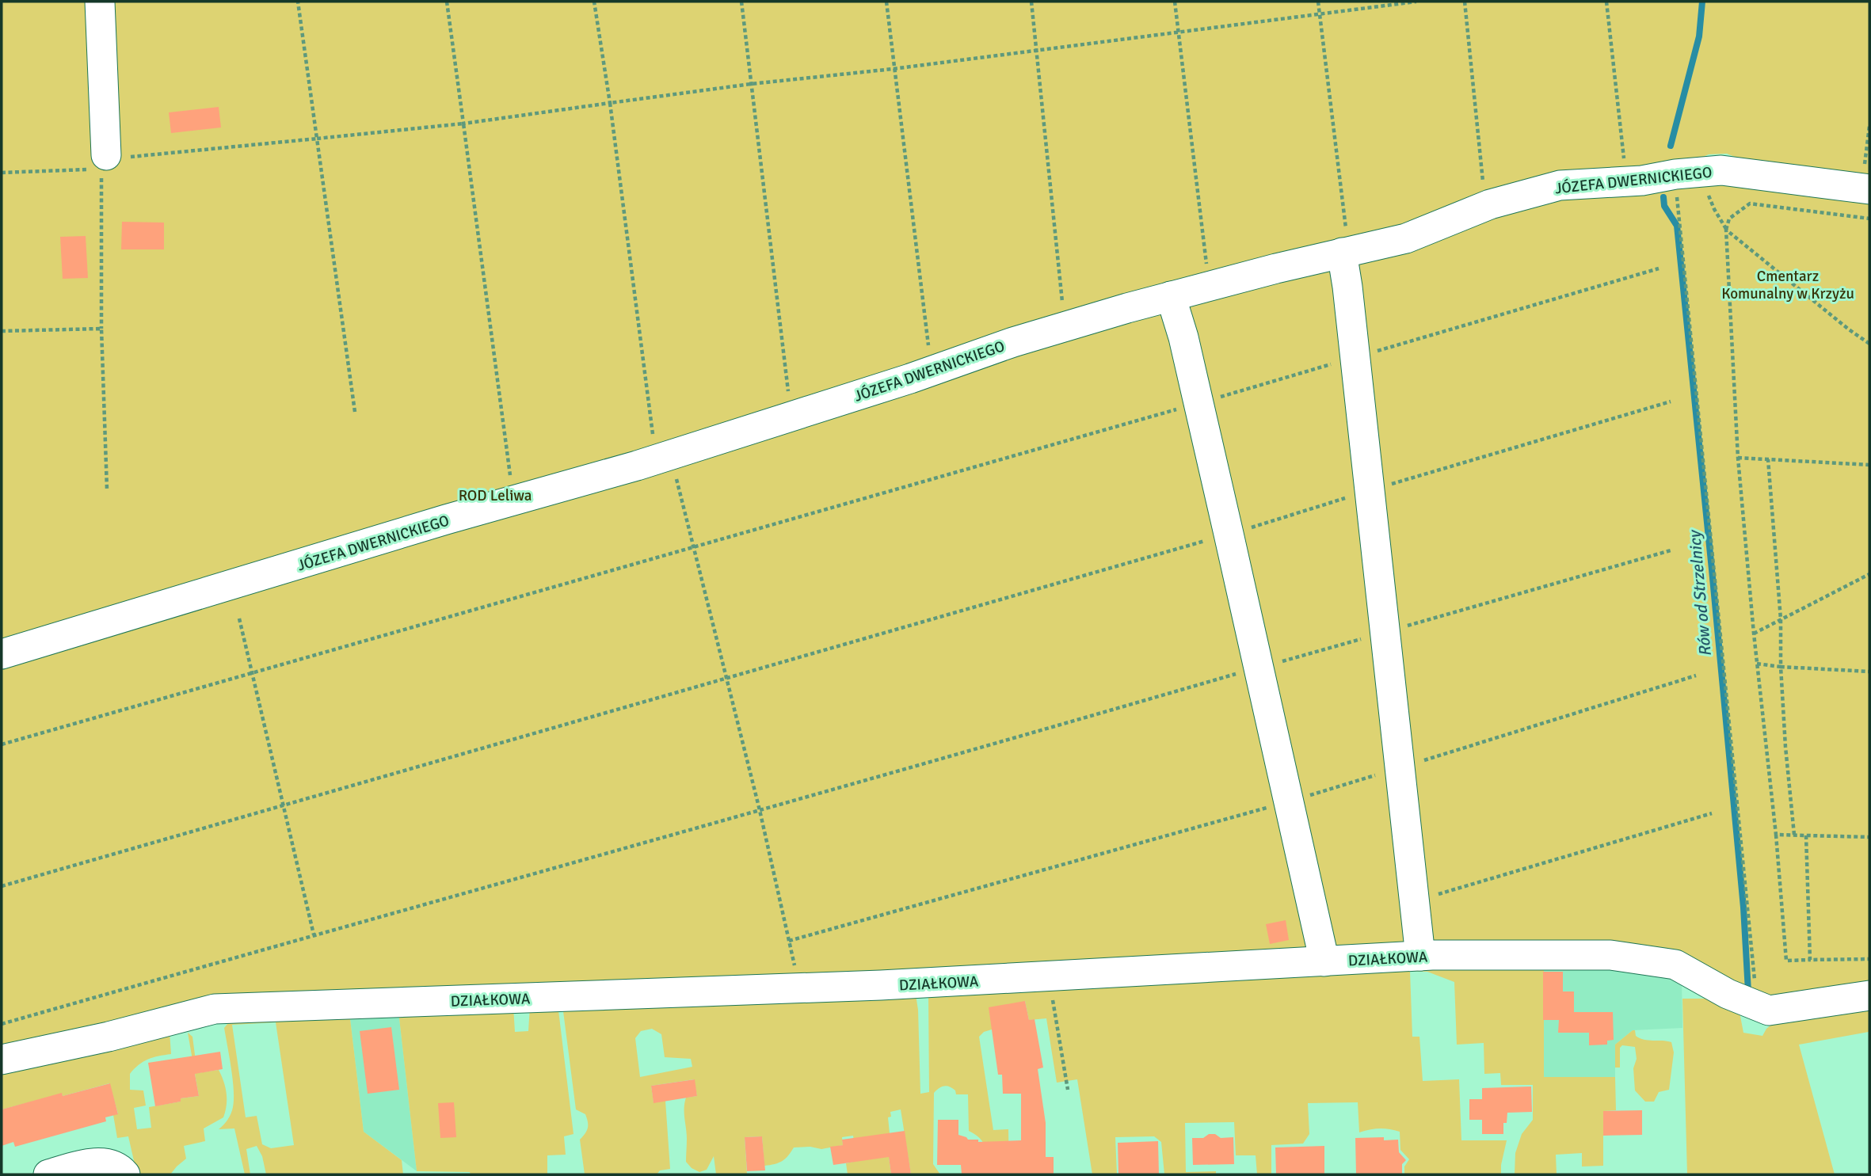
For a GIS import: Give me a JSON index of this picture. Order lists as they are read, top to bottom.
{
  "streets": {
    "street": ["JÓZEFA DWERNICKIEGO", "DZIAŁKOWA"]
  },
  "water": ["Rów od Strzelnicy"],
  "parks": ["Cmentarz Komunalny w Krzyżu", "ROD Leliwa"]
}
